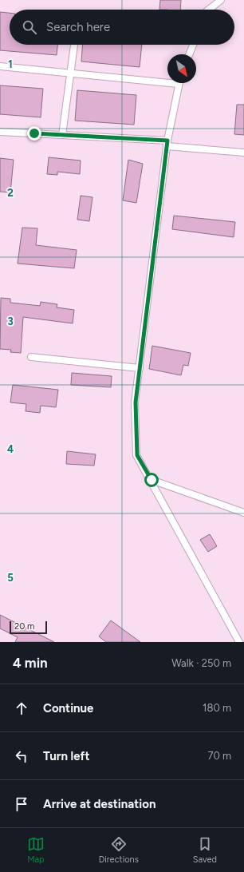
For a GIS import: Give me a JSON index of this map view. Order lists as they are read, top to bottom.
{
  "scale_bar": "20 m",
  "north": "bottom right",
  "page": {
    "search": "Search here",
    "scale": "20 m",
    "heading": ["4 min", "Walk · 250 m"],
    "list": [
      ["Continue", "180 m"],
      ["Turn left", "70 m"],
      "Arrive at destination"
    ],
    "nav": ["Map", "Directions", "Saved"]
  },
  "grid": {
    "rows": [
      "1",
      "2",
      "3",
      "4",
      "5"
    ]
  }
}
